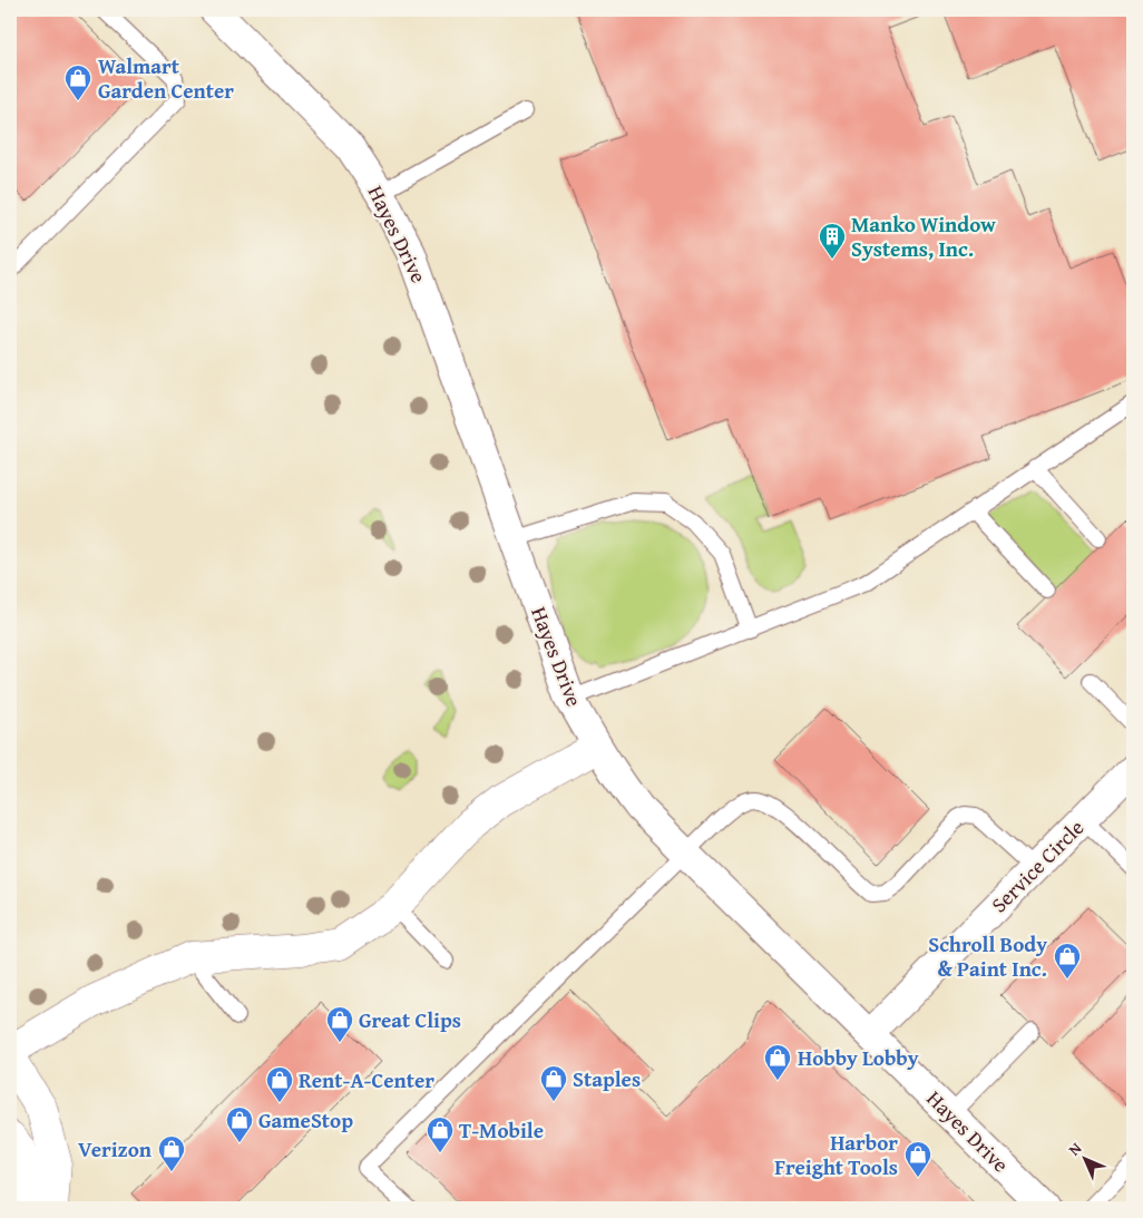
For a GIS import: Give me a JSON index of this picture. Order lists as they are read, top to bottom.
{
  "streets": {
    "street": ["Hayes Drive", "Service Circle"]
  },
  "crossings": [
    ["Hayes Drive", "Service Circle"]
  ],
  "places": {
    "shop": [
      "Walmart Garden Center",
      "Schroll Body & Paint Inc.",
      "Great Clips",
      "Hobby Lobby",
      "Staples",
      "Rent-A-Center",
      "GameStop",
      "T-Mobile",
      "Verizon",
      "Harbor Freight Tools"
    ],
    "building": ["Manko Window Systems, Inc."]
  },
  "north": "top left"
}
